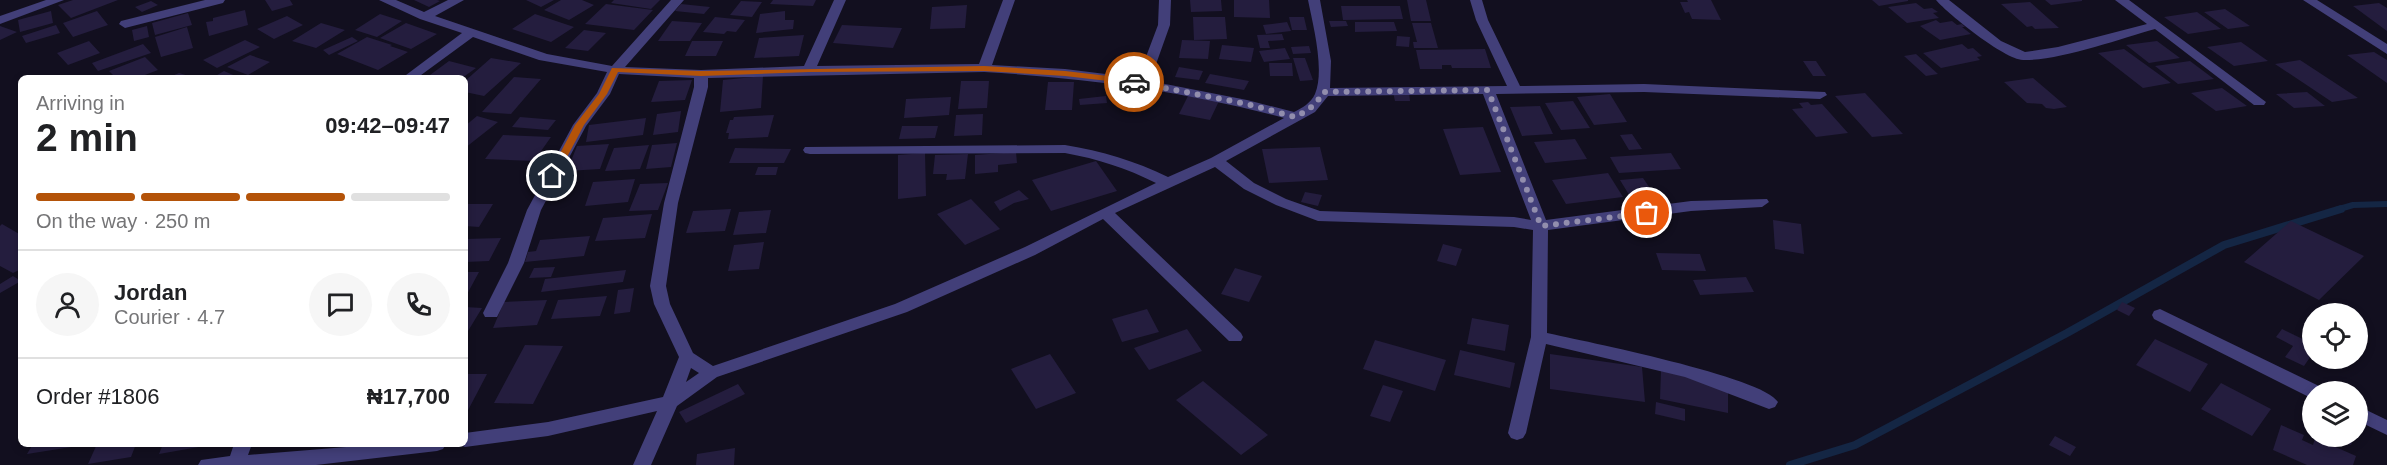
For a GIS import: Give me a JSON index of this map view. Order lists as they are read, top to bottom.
{
  "page": {
    "heading": ["2 min", "Arriving in", "09:42–09:47"],
    "panel": [
      "Jordan",
      "Courier · 4.7",
      "Order #1806",
      "₦17,700"
    ],
    "bar": "On the way · 250 m"
  }
}
